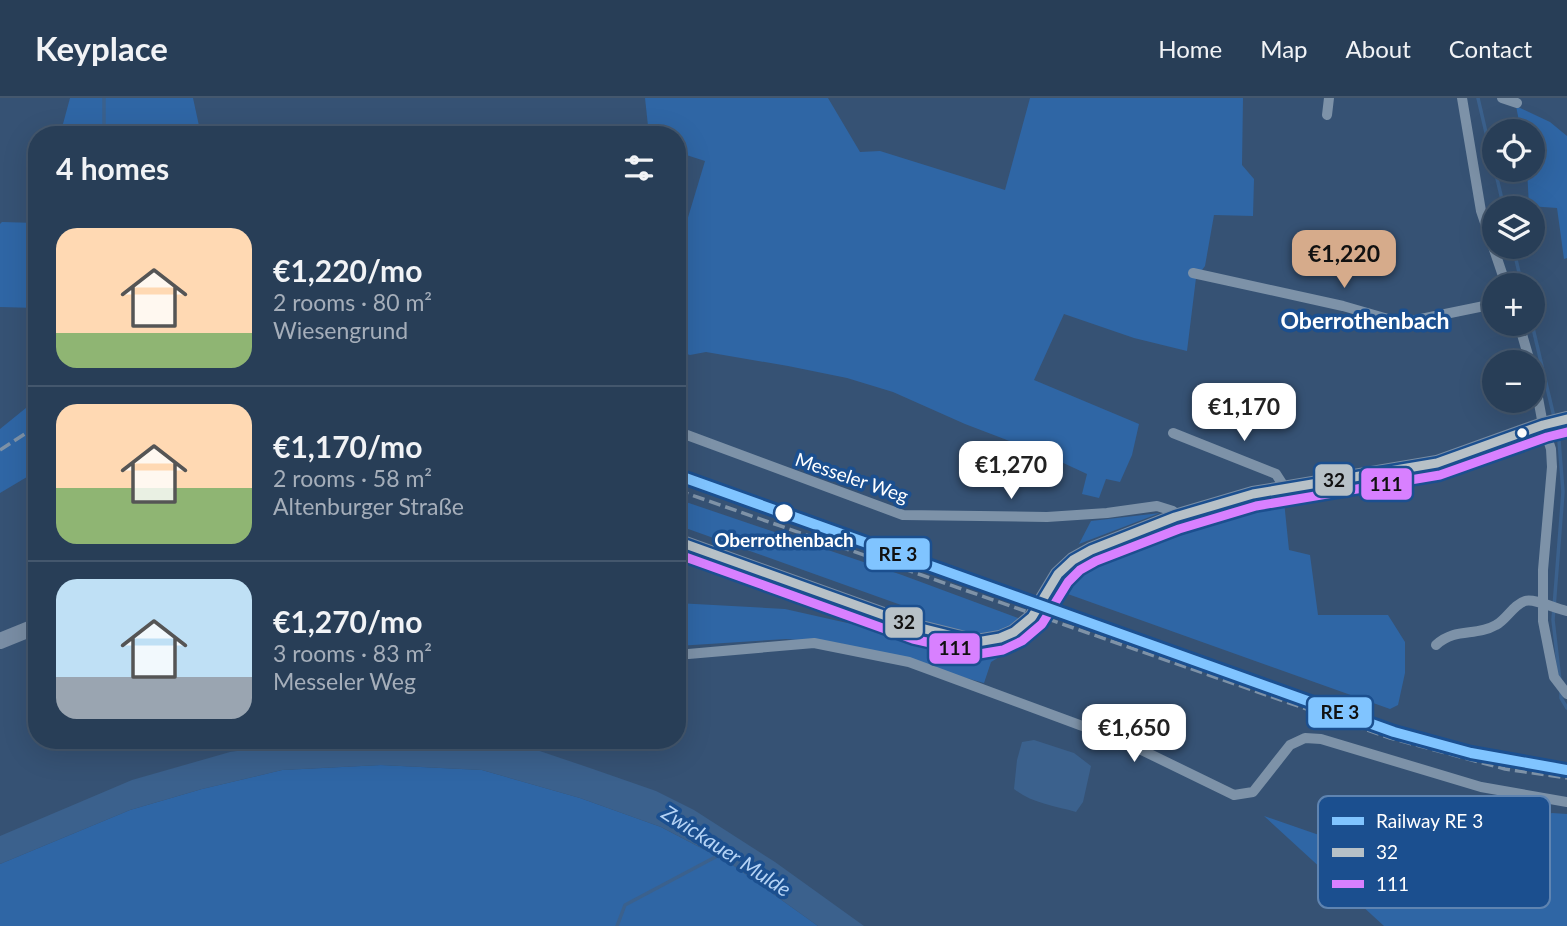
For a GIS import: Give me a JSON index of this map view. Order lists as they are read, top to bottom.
{
  "streets": {
    "street": ["Messeler Weg"]
  },
  "districts": ["Oberrothenbach"],
  "water": ["Zwickauer Mulde"],
  "places": ["Oberrothenbach"],
  "lines": ["transit line 32", "transit line 111"],
  "legend": ["Railway RE 3", "32", "111"],
  "page": {
    "header": "Keyplace",
    "nav": [
      "Home",
      "Map",
      "About",
      "Contact"
    ],
    "map_buttons": ["+", "−"],
    "heading": "4 homes",
    "list": [
      {
        "name": "€1,220/mo",
        "note": "2 rooms · 80 m² · Wiesengrund"
      },
      {
        "name": "€1,170/mo",
        "note": "2 rooms · 58 m² · Altenburger Straße"
      },
      {
        "name": "€1,270/mo",
        "note": "3 rooms · 83 m² · Messeler Weg"
      }
    ],
    "price": [
      "€1,220",
      "€1,170",
      "€1,270",
      "€1,650"
    ]
  }
}
